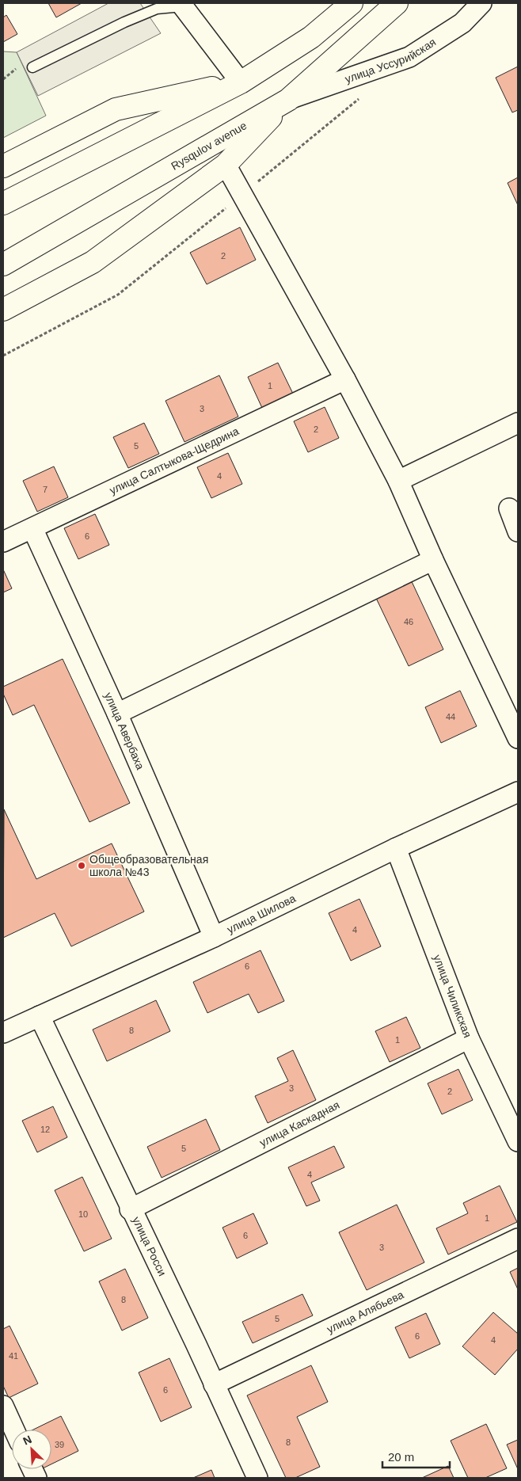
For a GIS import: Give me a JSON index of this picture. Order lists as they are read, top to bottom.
{
  "streets": {
    "main road": ["Rysqulov avenue"],
    "street": [
      "улица Уссурийская",
      "улица Салтыкова-Щедрина",
      "улица Авербаха",
      "улица Шилова",
      "улица Чиликская",
      "улица Каскадная",
      "улица Росси",
      "улица Алябьева"
    ]
  },
  "crossings": [
    ["улица Уссурийская", "Rysqulov avenue"],
    ["улица Салтыкова-Щедрина", "улица Авербаха"],
    ["улица Авербаха", "улица Шилова"],
    ["улица Шилова", "улица Чиликская"],
    ["улица Шилова", "улица Росси"],
    ["улица Чиликская", "улица Каскадная"],
    ["улица Каскадная", "улица Росси"],
    ["улица Росси", "улица Алябьева"]
  ],
  "places": ["Общеобразовательная школа №43"],
  "house_numbers": [
    "2",
    "1",
    "3",
    "2",
    "5",
    "4",
    "7",
    "6",
    "46",
    "44",
    "4",
    "6",
    "8",
    "1",
    "3",
    "2",
    "12",
    "5",
    "4",
    "10",
    "1",
    "6",
    "3",
    "8",
    "5",
    "6",
    "4",
    "41",
    "6",
    "8",
    "39"
  ],
  "scale_bar": "20 m",
  "north": "top left"
}
